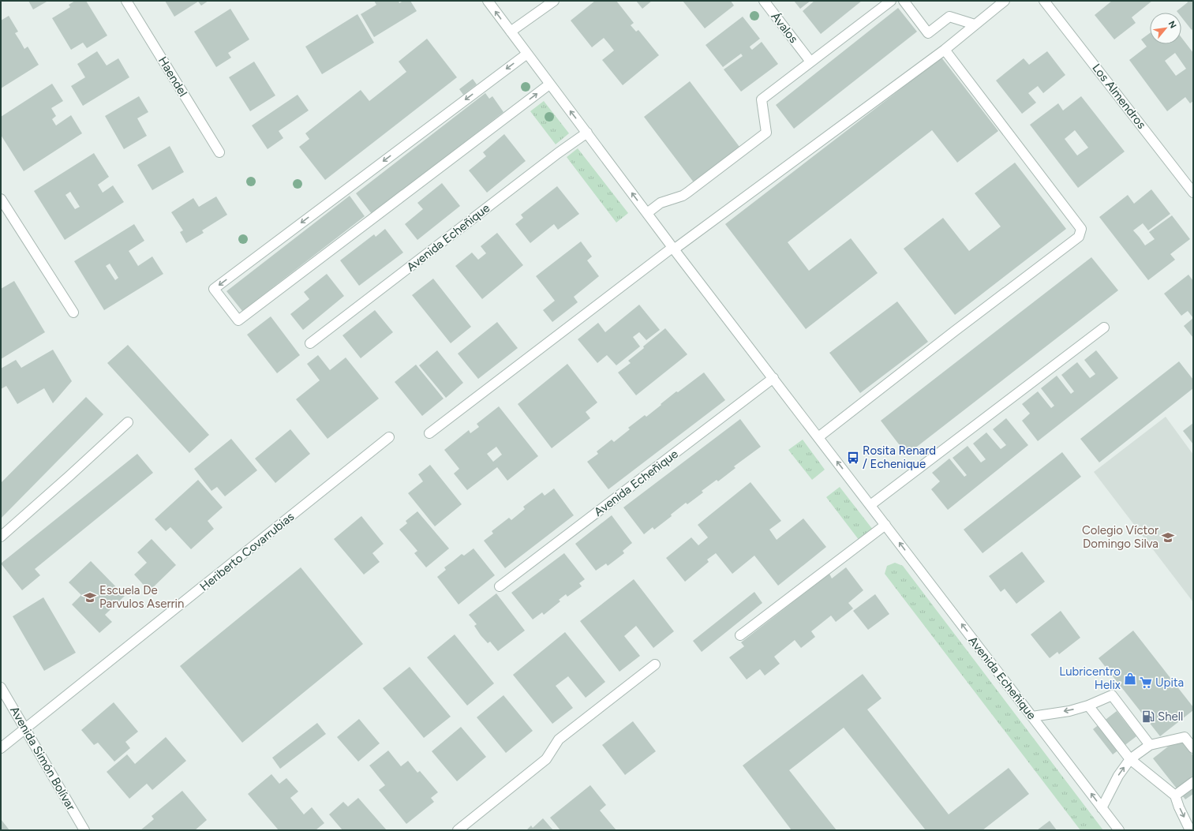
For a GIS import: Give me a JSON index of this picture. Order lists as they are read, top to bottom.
{
  "streets": {
    "street": [
      "Ávalos",
      "Haendel",
      "Los Almendros",
      "Avenida Echeñique",
      "Heriberto Covarrubias",
      "Avenida Simón Bolívar"
    ]
  },
  "crossings": [
    ["Heriberto Covarrubias", "Avenida Simón Bolívar"]
  ],
  "one_way": ["Avenida Echeñique"],
  "places": {
    "bus stop": ["Rosita Renard / Echenique"],
    "school or university": ["Colegio Víctor Domingo Silva", "Escuela De Parvulos Aserrin"],
    "shop": ["Lubricentro Helix"],
    "supermarket": ["Upita"],
    "fuel station": ["Shell"]
  },
  "north": "top right"
}
